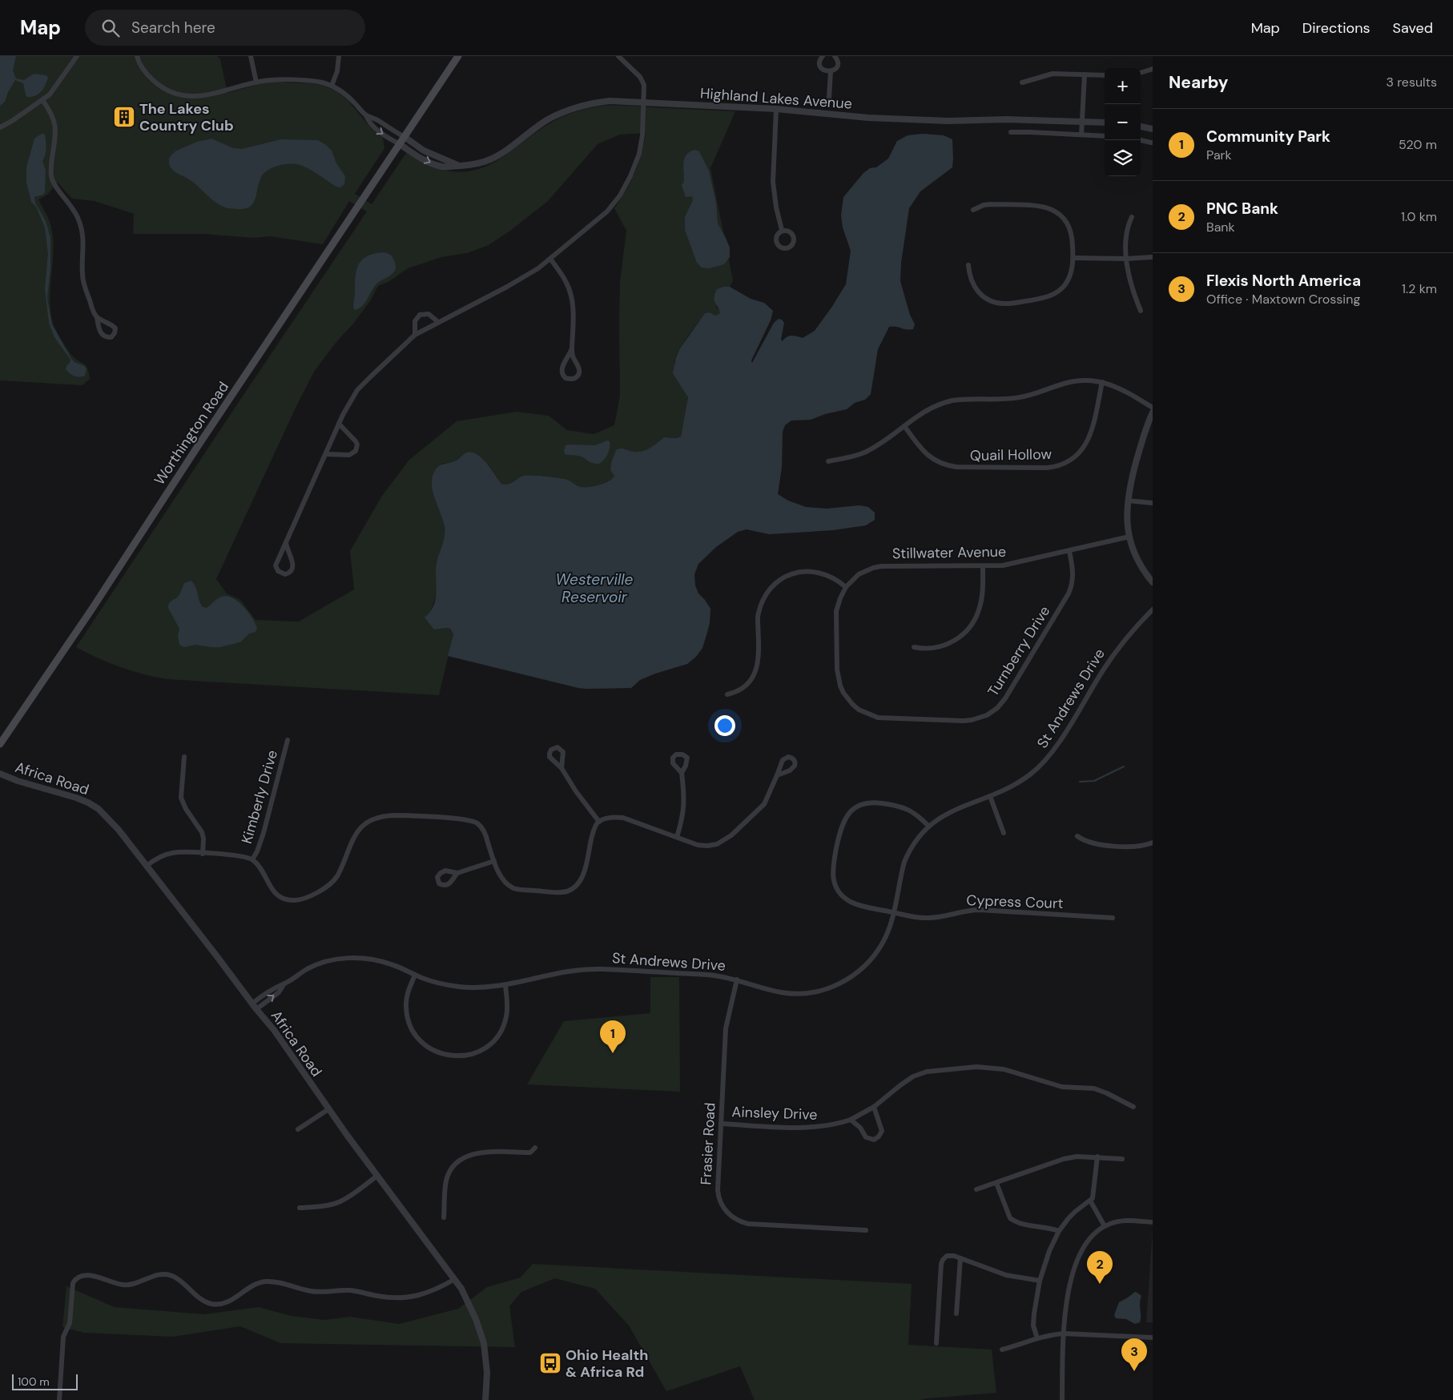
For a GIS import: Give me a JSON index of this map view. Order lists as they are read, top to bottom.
{
  "streets": {
    "main road": ["Worthington Road"],
    "street": [
      "Highland Lakes Avenue",
      "Quail Hollow",
      "Stillwater Avenue",
      "Turnberry Drive",
      "St Andrews Drive",
      "Africa Road",
      "Kimberly Drive",
      "Cypress Court",
      "Ainsley Drive",
      "Frasier Road"
    ]
  },
  "crossings": [
    ["Highland Lakes Avenue", "Worthington Road"],
    ["Stillwater Avenue", "Turnberry Drive"],
    ["St Andrews Drive", "Africa Road"],
    ["St Andrews Drive", "Cypress Court"],
    ["St Andrews Drive", "Frasier Road"],
    ["Ainsley Drive", "Frasier Road"]
  ],
  "water": ["Westerville Reservoir"],
  "places": {
    "building": ["The Lakes Country Club"],
    "bus stop": ["Ohio Health & Africa Rd"]
  },
  "scale_bar": "100 m",
  "page": {
    "header": "Map",
    "search": "Search here",
    "nav": ["Map", "Directions", "Saved"],
    "heading": ["Nearby", "3 results"],
    "map_buttons": ["+", "−"],
    "list": [
      {
        "mark": "1",
        "name": "Community Park",
        "note": "Park",
        "value": "520 m"
      },
      {
        "mark": "2",
        "name": "PNC Bank",
        "note": "Bank",
        "value": "1.0 km"
      },
      {
        "mark": "3",
        "name": "Flexis North America",
        "note": "Office · Maxtown Crossing",
        "value": "1.2 km"
      }
    ],
    "pins": ["1", "2", "3"],
    "scale": "100 m"
  }
}
